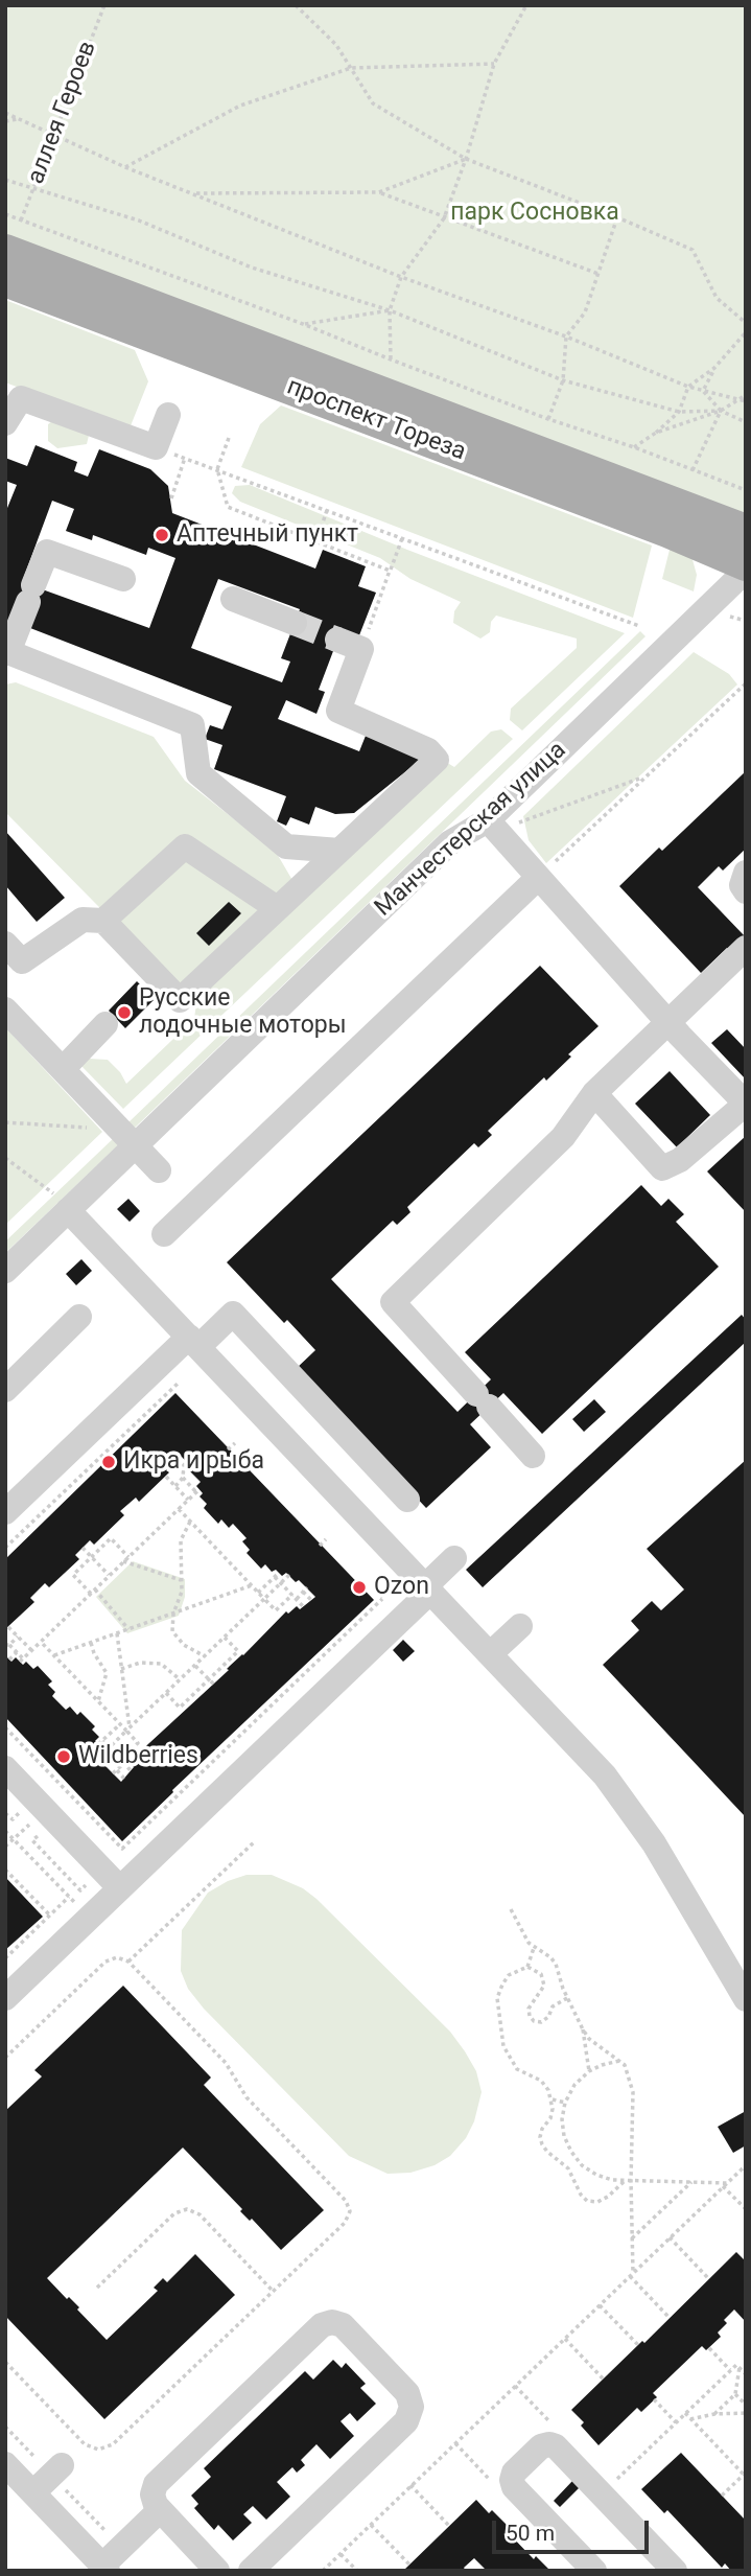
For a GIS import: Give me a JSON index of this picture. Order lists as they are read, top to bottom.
{
  "streets": {
    "main road": ["проспект Тореза"],
    "street": ["Манчестерская улица"],
    "path": ["аллея Героев"]
  },
  "parks": ["парк Сосновка"],
  "places": [
    "Аптечный пункт",
    "Русские лодочные моторы",
    "Икра и рыба",
    "Ozon",
    "Wildberries"
  ],
  "scale_bar": "50 m"
}
